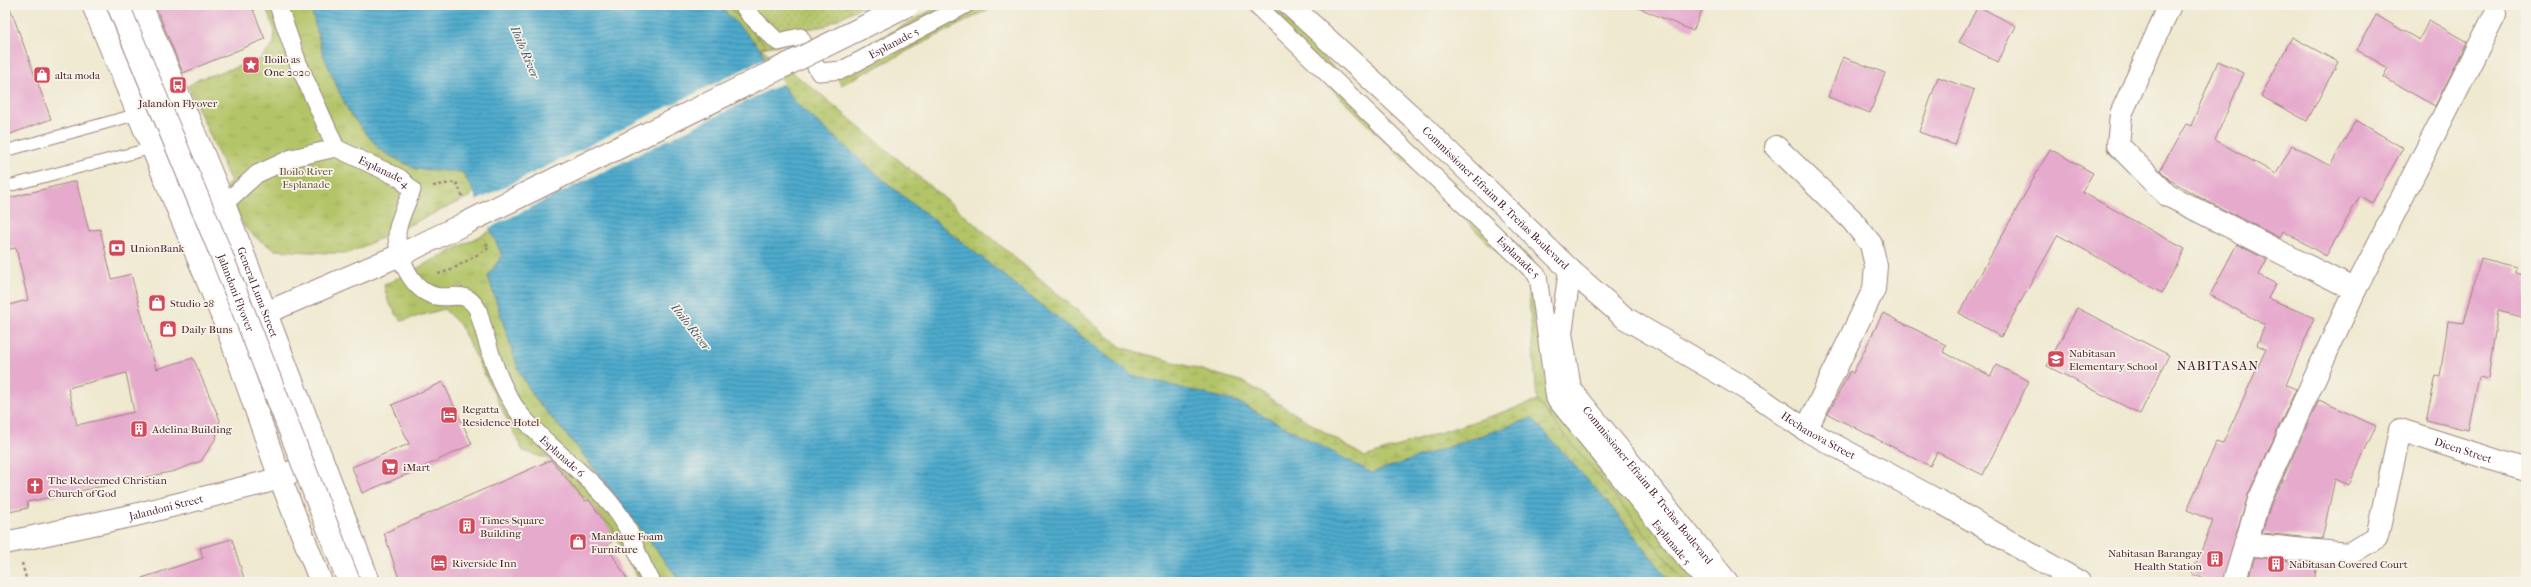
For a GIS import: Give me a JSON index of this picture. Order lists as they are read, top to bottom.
{
  "streets": {
    "main road": [
      "Commissioner Efraim B. Treñas Boulevard",
      "General Luna Street",
      "Jalandoni Flyover",
      "Hechanova Street",
      "Dicen Street",
      "Jalandoni Street"
    ],
    "street": ["Esplanade 5", "Esplanade 4", "Esplanade 6"]
  },
  "crossings": [
    ["Esplanade 4", "Esplanade 6"],
    ["Commissioner Efraim B. Treñas Boulevard", "Hechanova Street"],
    ["General Luna Street", "Jalandoni Street"]
  ],
  "districts": ["NABITASAN"],
  "water": ["Iloilo River"],
  "parks": ["Iloilo River Esplanade"],
  "places": {
    "place": ["Iloilo as One 2020"],
    "shop": [
      "alta moda",
      "Studio 28",
      "Daily Buns",
      "Mandaue Foam Furniture"
    ],
    "bus stop": ["Jalandon Flyover"],
    "bank": ["UnionBank"],
    "school or university": ["Nabitasan Elementary School"],
    "hotel": ["Regatta Residence Hotel", "Riverside Inn"],
    "building": [
      "Adelina Building",
      "Times Square Building",
      "Nabitasan Barangay Health Station",
      "Nabitasan Covered Court"
    ],
    "supermarket": ["iMart"],
    "church": ["The Redeemed Christian Church of God"]
  }
}
